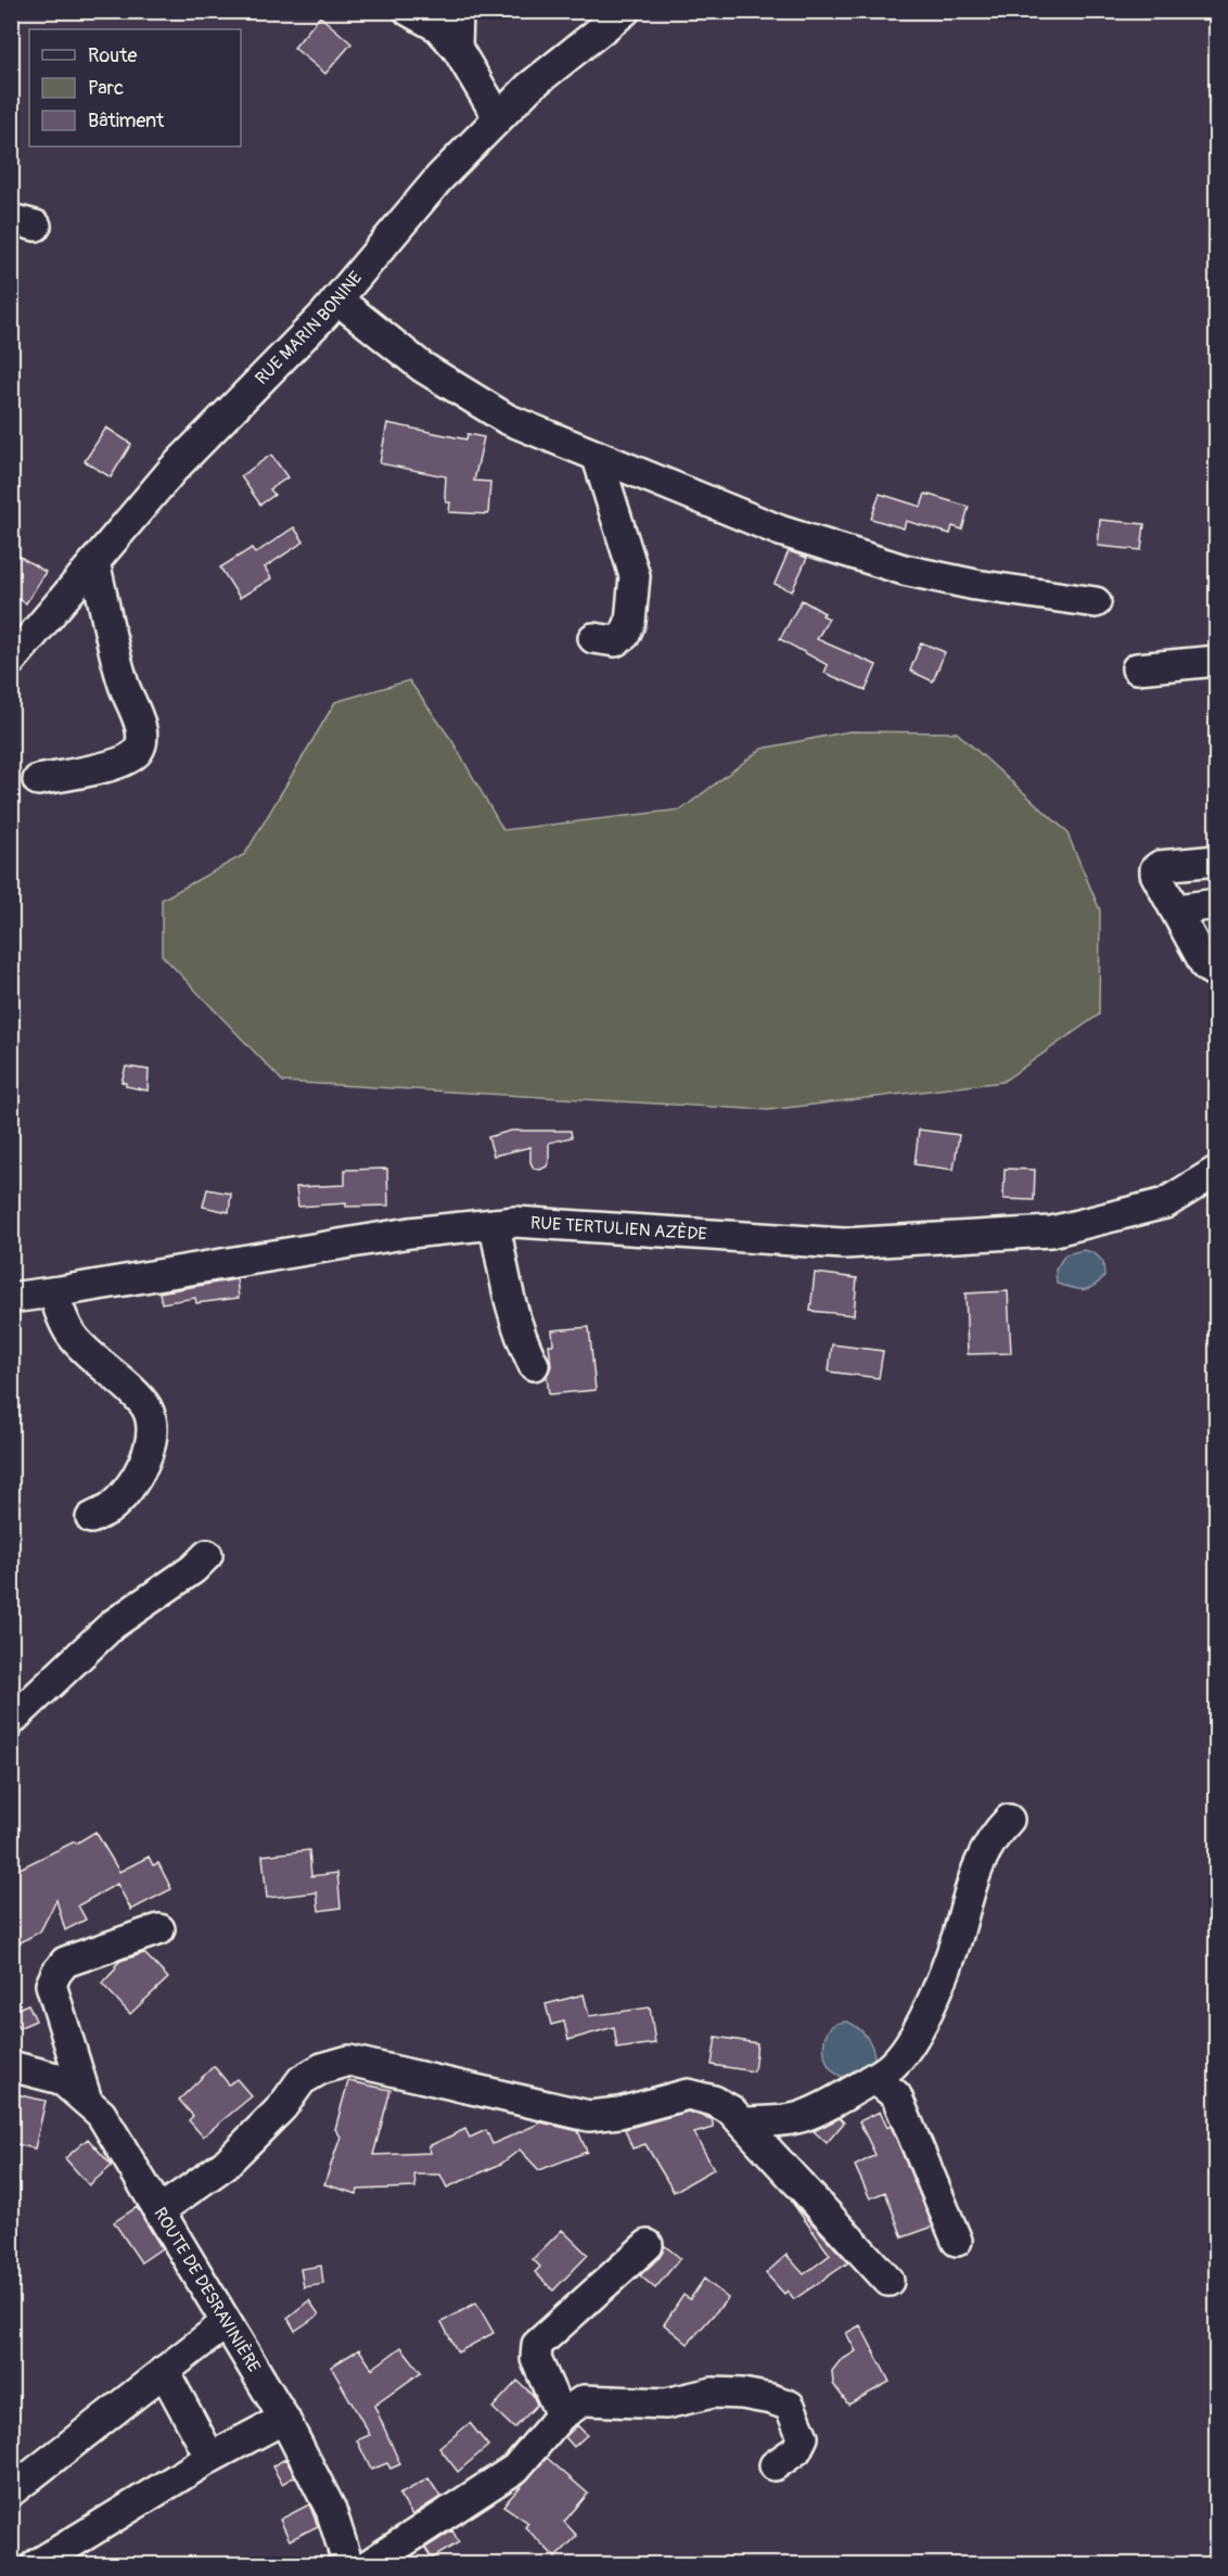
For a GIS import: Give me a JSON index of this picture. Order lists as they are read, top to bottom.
{
  "streets": {
    "street": ["RUE MARIN BONINE", "RUE TERTULIEN AZÈDE", "ROUTE DE DESRAVINIÈRE"]
  },
  "legend": ["Route", "Parc", "Bâtiment"]
}
